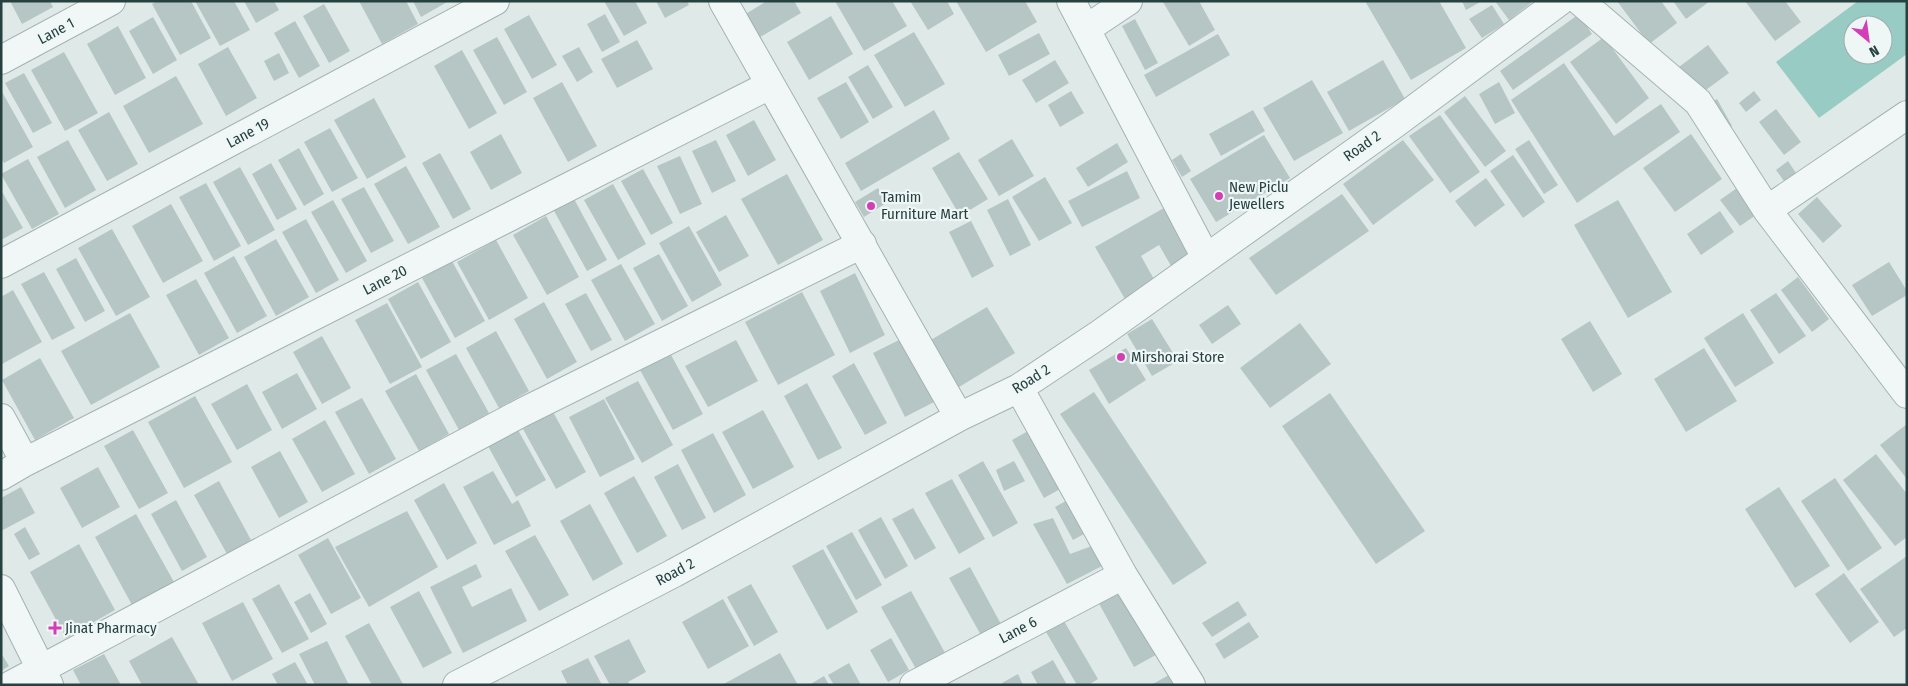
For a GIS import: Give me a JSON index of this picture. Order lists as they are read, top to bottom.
{
  "streets": {
    "street": [
      "Lane 1",
      "Lane 19",
      "Road 2",
      "Lane 20",
      "Lane 6"
    ]
  },
  "places": {
    "other": ["New Piclu Jewellers", "Tamim Furniture Mart", "Mirshorai Store"],
    "health": ["Jinat Pharmacy"]
  },
  "north": "bottom right"
}
